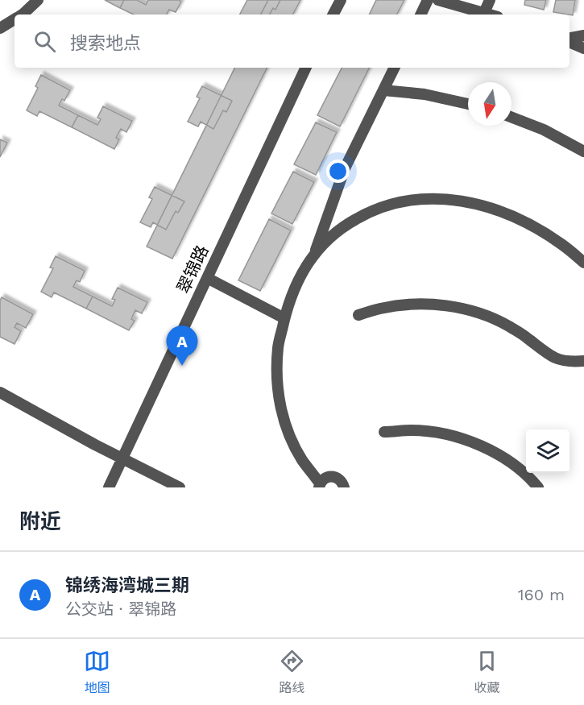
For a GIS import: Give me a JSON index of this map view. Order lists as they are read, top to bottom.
{
  "streets": {
    "street": ["翠锦路"]
  },
  "north": "bottom",
  "page": {
    "search": "搜索地点",
    "pins": "A",
    "heading": "附近",
    "list": [
      {
        "mark": "A",
        "name": "锦绣海湾城三期",
        "note": "公交站 · 翠锦路",
        "value": "160 m"
      }
    ],
    "nav": ["地图", "路线", "收藏"]
  }
}
